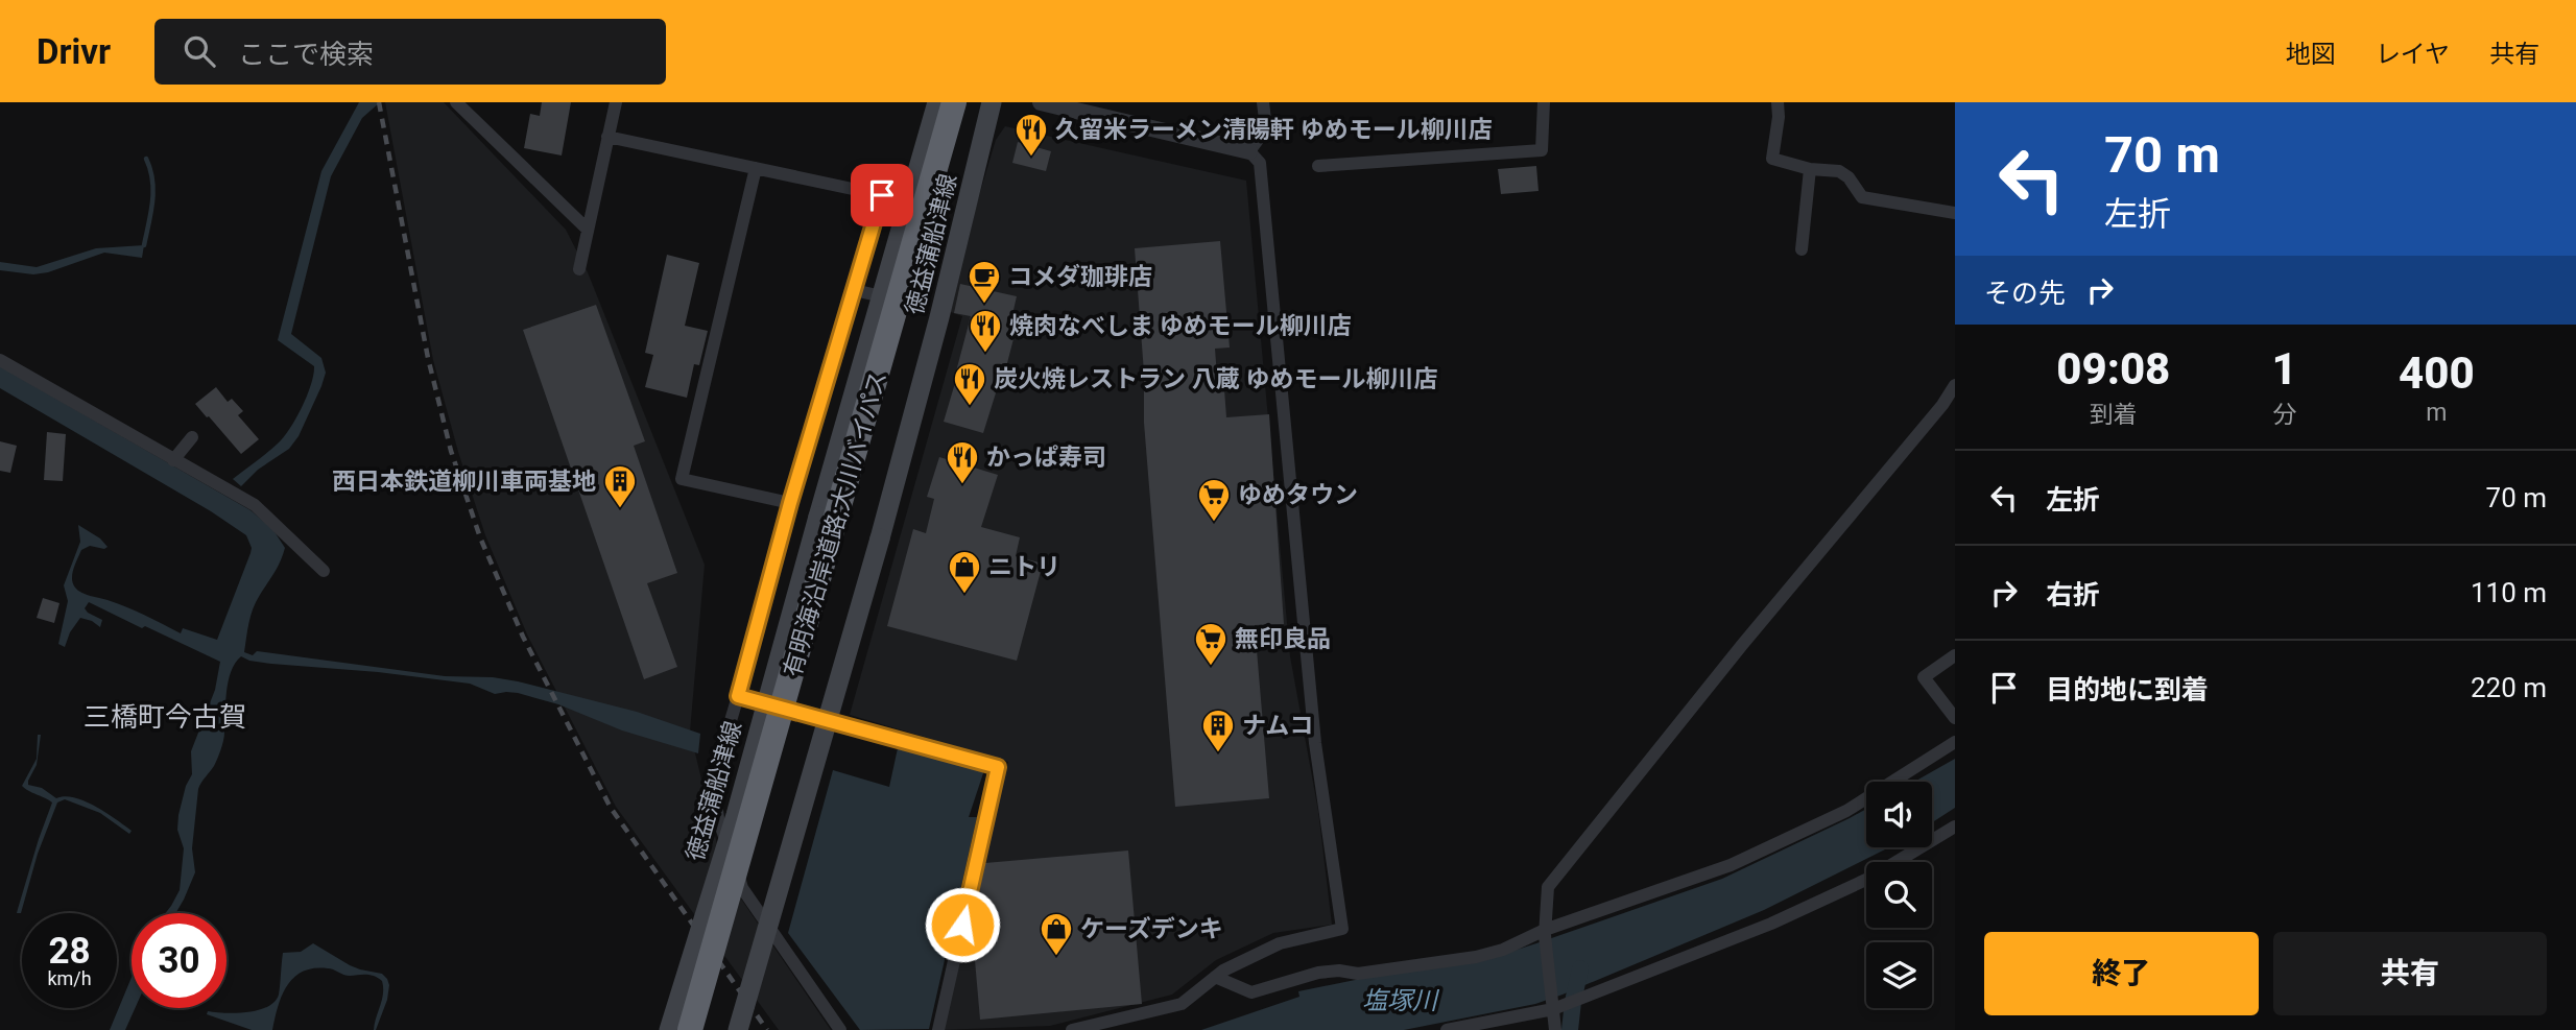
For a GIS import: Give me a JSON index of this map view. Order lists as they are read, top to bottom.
{
  "streets": {
    "highway": ["有明海沿岸道路;大川バイパス"],
    "main road": ["徳益蒲船津線"]
  },
  "districts": ["三橋町今古賀"],
  "water": ["塩塚川"],
  "places": {
    "restaurant": [
      "久留米ラーメン清陽軒 ゆめモール柳川店",
      "焼肉なべしま ゆめモール柳川店",
      "炭火焼レストラン 八蔵 ゆめモール柳川店",
      "かっぱ寿司"
    ],
    "cafe": ["コメダ珈琲店"],
    "building": ["西日本鉄道柳川車両基地", "ナムコ"],
    "supermarket": ["ゆめタウン", "無印良品"],
    "shop": ["ニトリ", "ケーズデンキ"]
  },
  "page": {
    "header": "Drivr",
    "search": "ここで検索",
    "nav": ["地図", "レイヤ", "共有"],
    "turn": ["70 m", "左折"],
    "then": "その先",
    "eta": [
      "09:08",
      "到着",
      "1",
      "分",
      "400",
      "m"
    ],
    "list": [
      {
        "name": "左折",
        "value": "70 m"
      },
      {
        "name": "右折",
        "value": "110 m"
      },
      {
        "name": "目的地に到着",
        "value": "220 m"
      }
    ],
    "speed": "28 km/h",
    "limit": "30",
    "buttons": ["終了", "共有"]
  }
}
